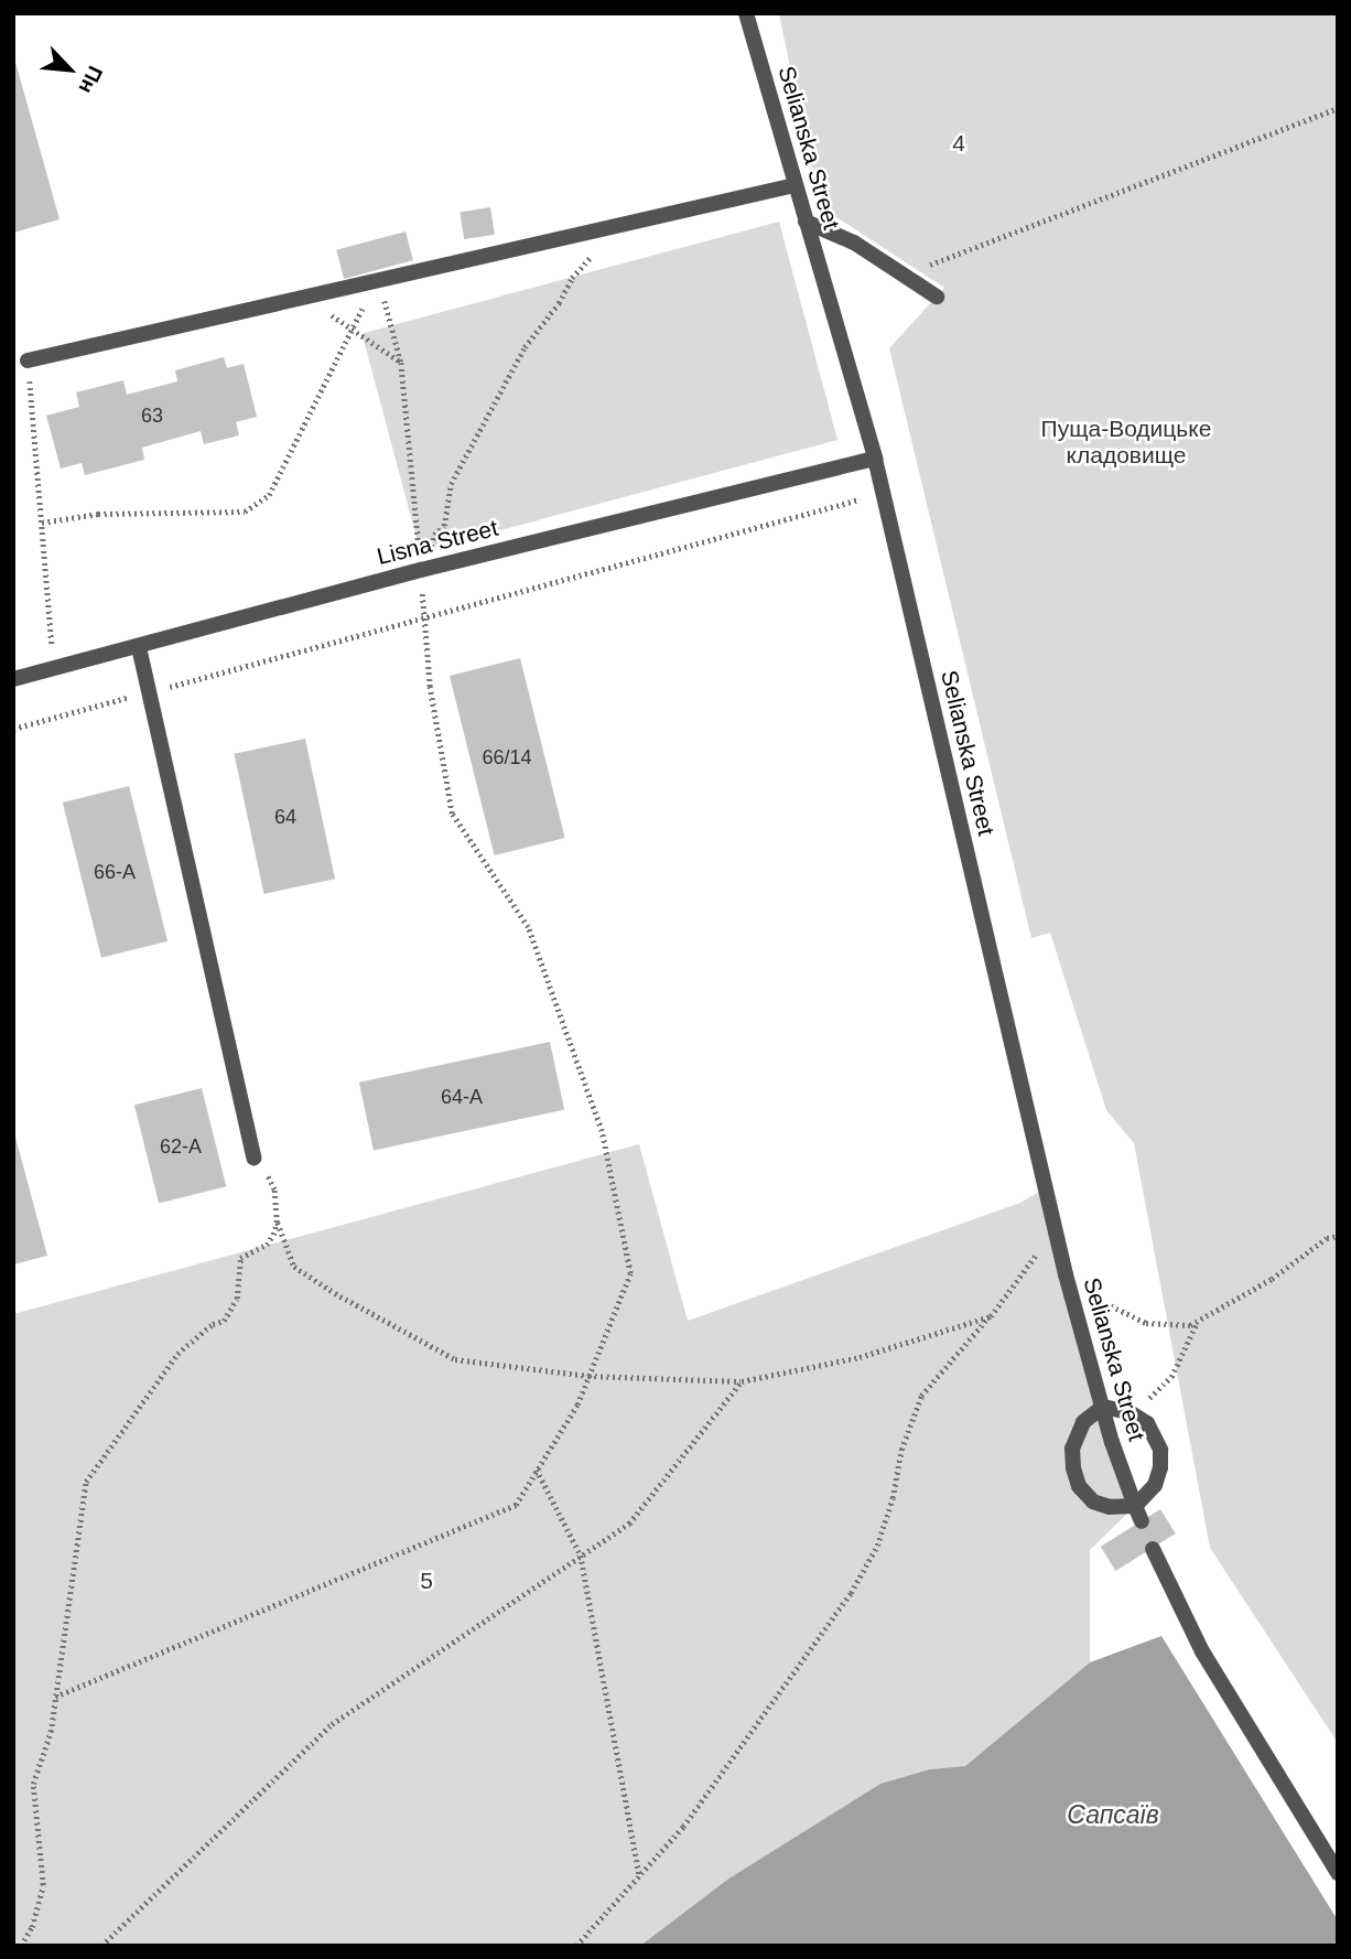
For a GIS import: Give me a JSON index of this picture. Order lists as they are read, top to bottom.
{
  "streets": {
    "street": ["Selianska Street", "Lisna Street"]
  },
  "crossings": [
    ["Selianska Street", "Lisna Street"]
  ],
  "water": ["Сапсаїв"],
  "parks": ["4", "Пуща-Водицьке кладовище", "5"],
  "house_numbers": [
    "63",
    "66/14",
    "64",
    "66-А",
    "64-А",
    "62-А"
  ],
  "north": "bottom right"
}
